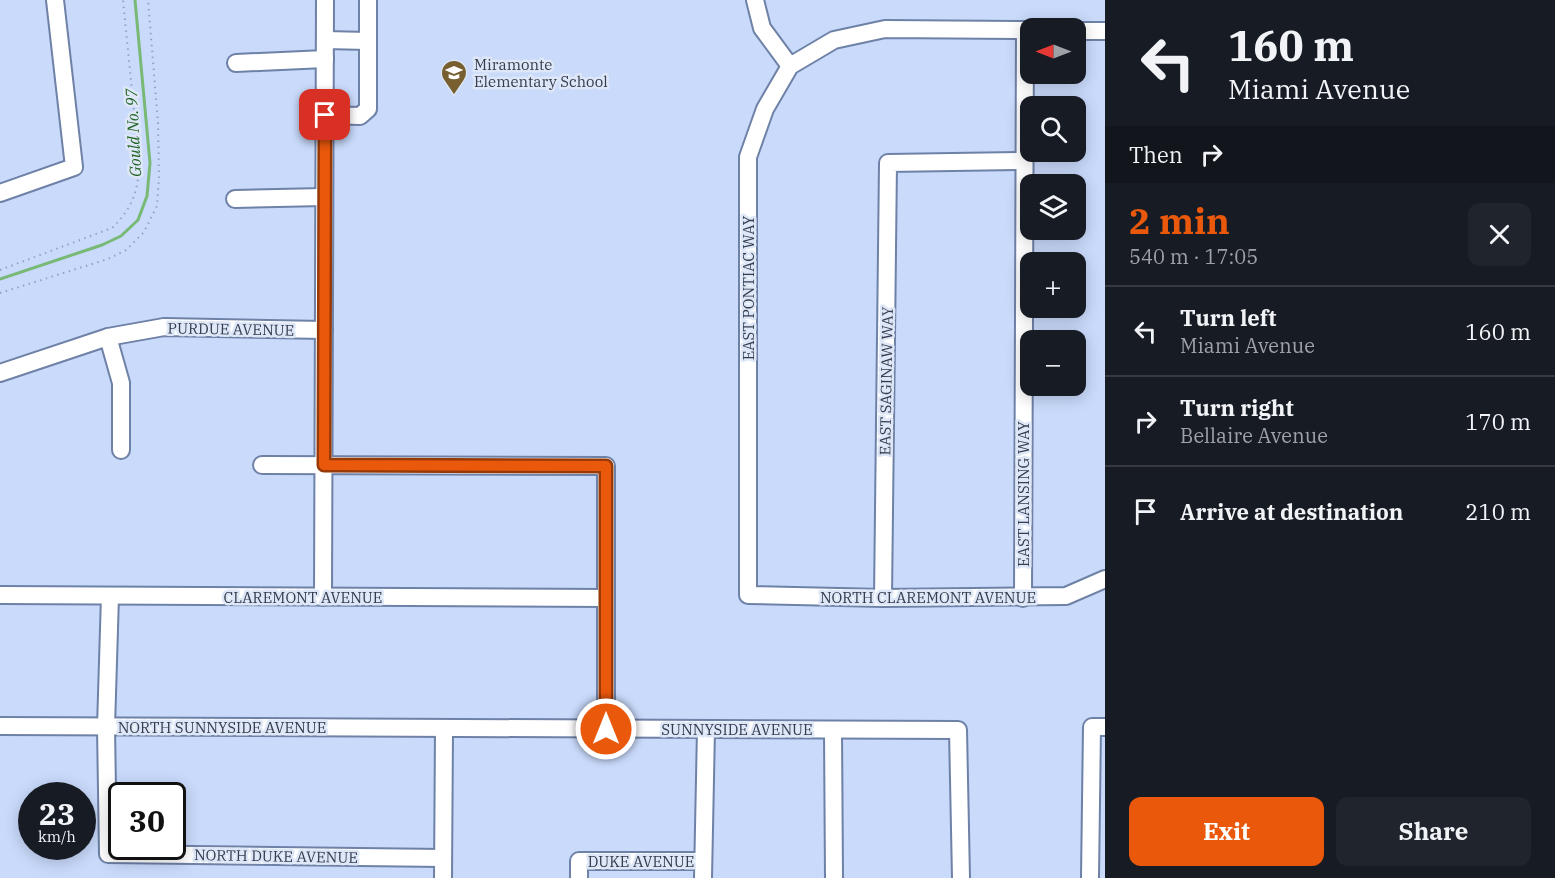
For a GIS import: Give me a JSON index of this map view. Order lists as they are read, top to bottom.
{
  "streets": {
    "street": [
      "EAST PONTIAC WAY",
      "PURDUE AVENUE",
      "EAST SAGINAW WAY",
      "EAST LANSING WAY",
      "CLAREMONT AVENUE",
      "NORTH CLAREMONT AVENUE",
      "NORTH SUNNYSIDE AVENUE",
      "SUNNYSIDE AVENUE",
      "NORTH DUKE AVENUE",
      "DUKE AVENUE"
    ]
  },
  "crossings": [
    ["EAST PONTIAC WAY", "NORTH CLAREMONT AVENUE"],
    ["EAST SAGINAW WAY", "NORTH CLAREMONT AVENUE"],
    ["EAST LANSING WAY", "NORTH CLAREMONT AVENUE"],
    ["NORTH SUNNYSIDE AVENUE", "SUNNYSIDE AVENUE"],
    ["NORTH SUNNYSIDE AVENUE", "NORTH DUKE AVENUE"]
  ],
  "water": ["Gould No. 97"],
  "places": {
    "school or university": ["Miramonte Elementary School"]
  },
  "north": "left",
  "page": {
    "turn": ["160 m", "Miami Avenue"],
    "map_buttons": ["+", "−"],
    "then": "Then",
    "heading": ["2 min", "540 m · 17:05"],
    "list": [
      {
        "name": "Turn left",
        "note": "Miami Avenue",
        "value": "160 m"
      },
      {
        "name": "Turn right",
        "note": "Bellaire Avenue",
        "value": "170 m"
      },
      {
        "name": "Arrive at destination",
        "value": "210 m"
      }
    ],
    "speed": "23 km/h",
    "limit": "30",
    "buttons": ["Exit", "Share"]
  }
}
